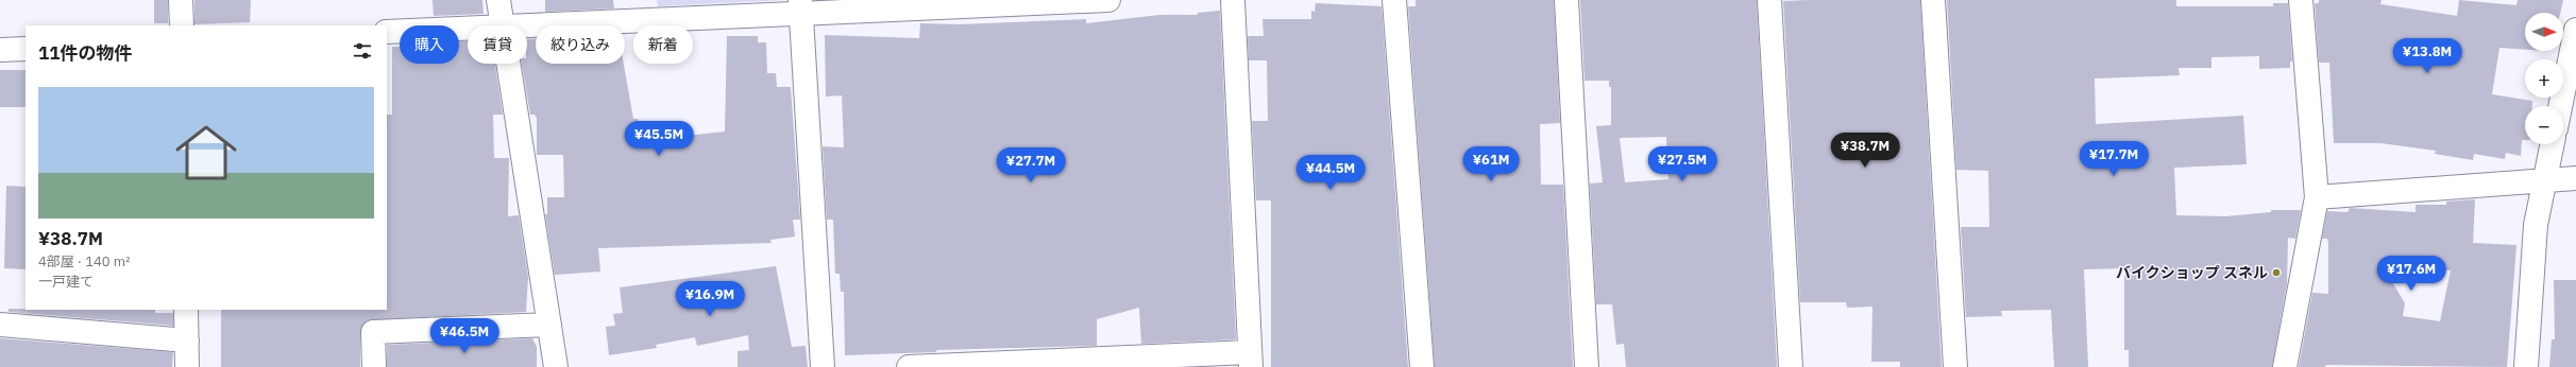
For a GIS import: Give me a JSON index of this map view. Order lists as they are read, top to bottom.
{
  "places": ["バイクショップ スネル"],
  "north": "right",
  "page": {
    "map_buttons": ["+", "−"],
    "chip": [
      "購入",
      "賃貸",
      "絞り込み",
      "新着"
    ],
    "heading": "11件の物件",
    "price": [
      "¥13.8M",
      "¥45.5M",
      "¥38.7M",
      "¥17.7M",
      "¥61M",
      "¥27.5M",
      "¥27.7M",
      "¥44.5M",
      "¥17.6M",
      "¥16.9M",
      "¥46.5M"
    ],
    "list": [
      {
        "name": "¥38.7M",
        "note": "4部屋 · 140 m² · 一戸建て"
      }
    ]
  }
}
